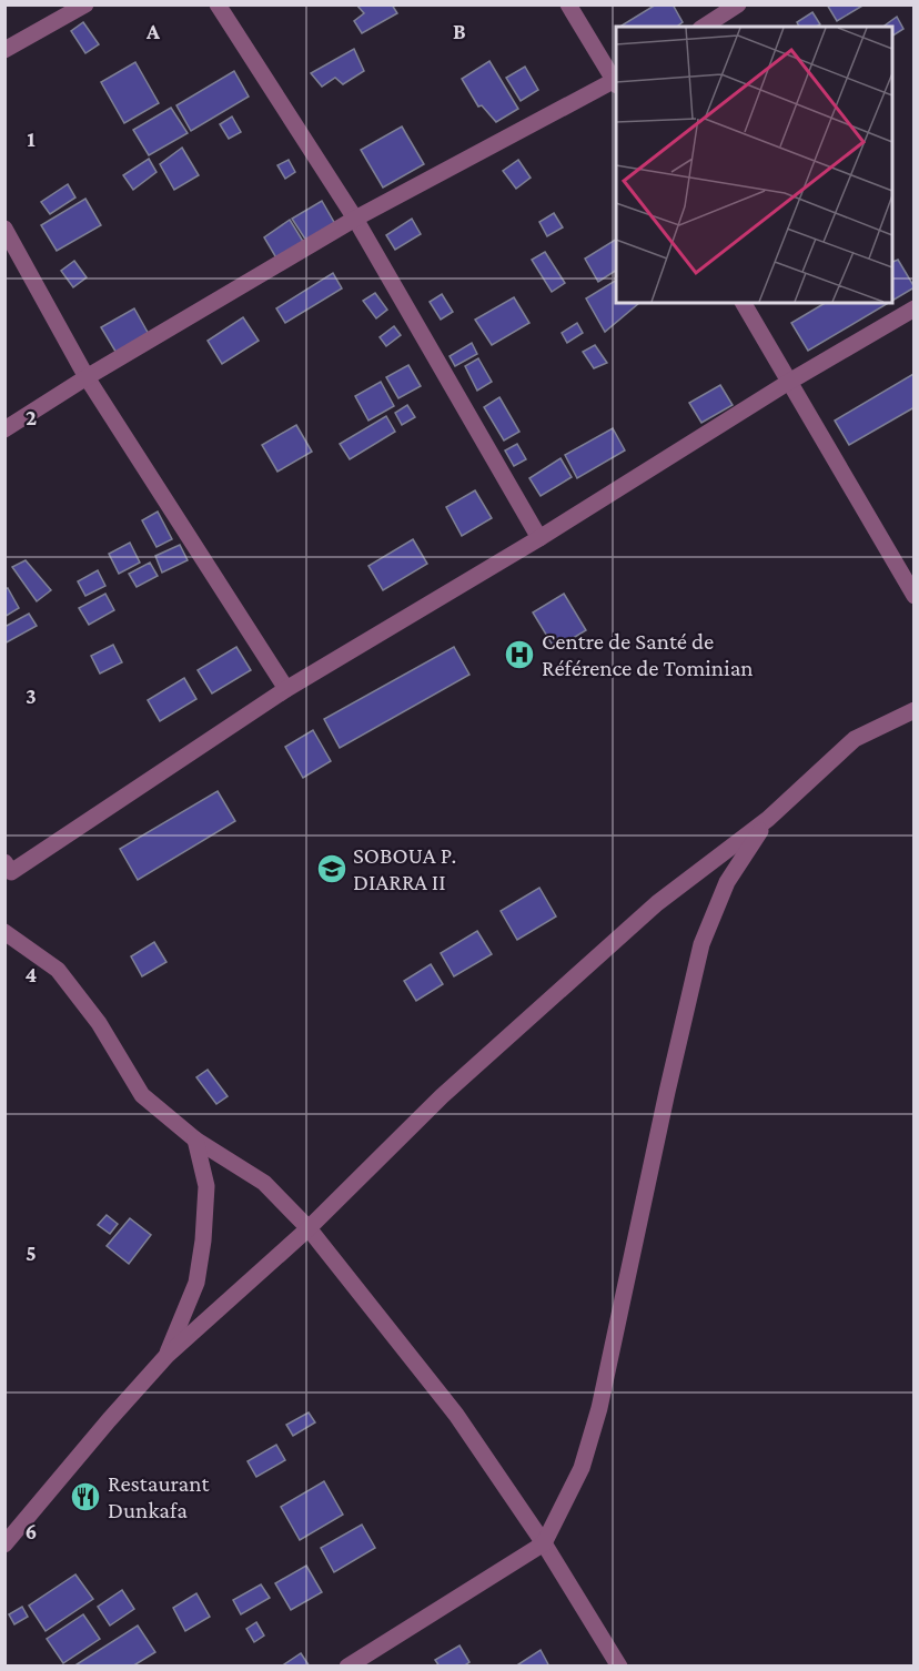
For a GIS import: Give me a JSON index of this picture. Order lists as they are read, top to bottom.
{
  "places": {
    "hospital": ["Centre de Santé de Référence de Tominian"],
    "school or university": ["SOBOUA P. DIARRA II"],
    "restaurant": ["Restaurant Dunkafa"]
  },
  "grid": {
    "columns": ["A", "B"],
    "rows": [
      "1",
      "2",
      "3",
      "4",
      "5",
      "6"
    ]
  }
}
